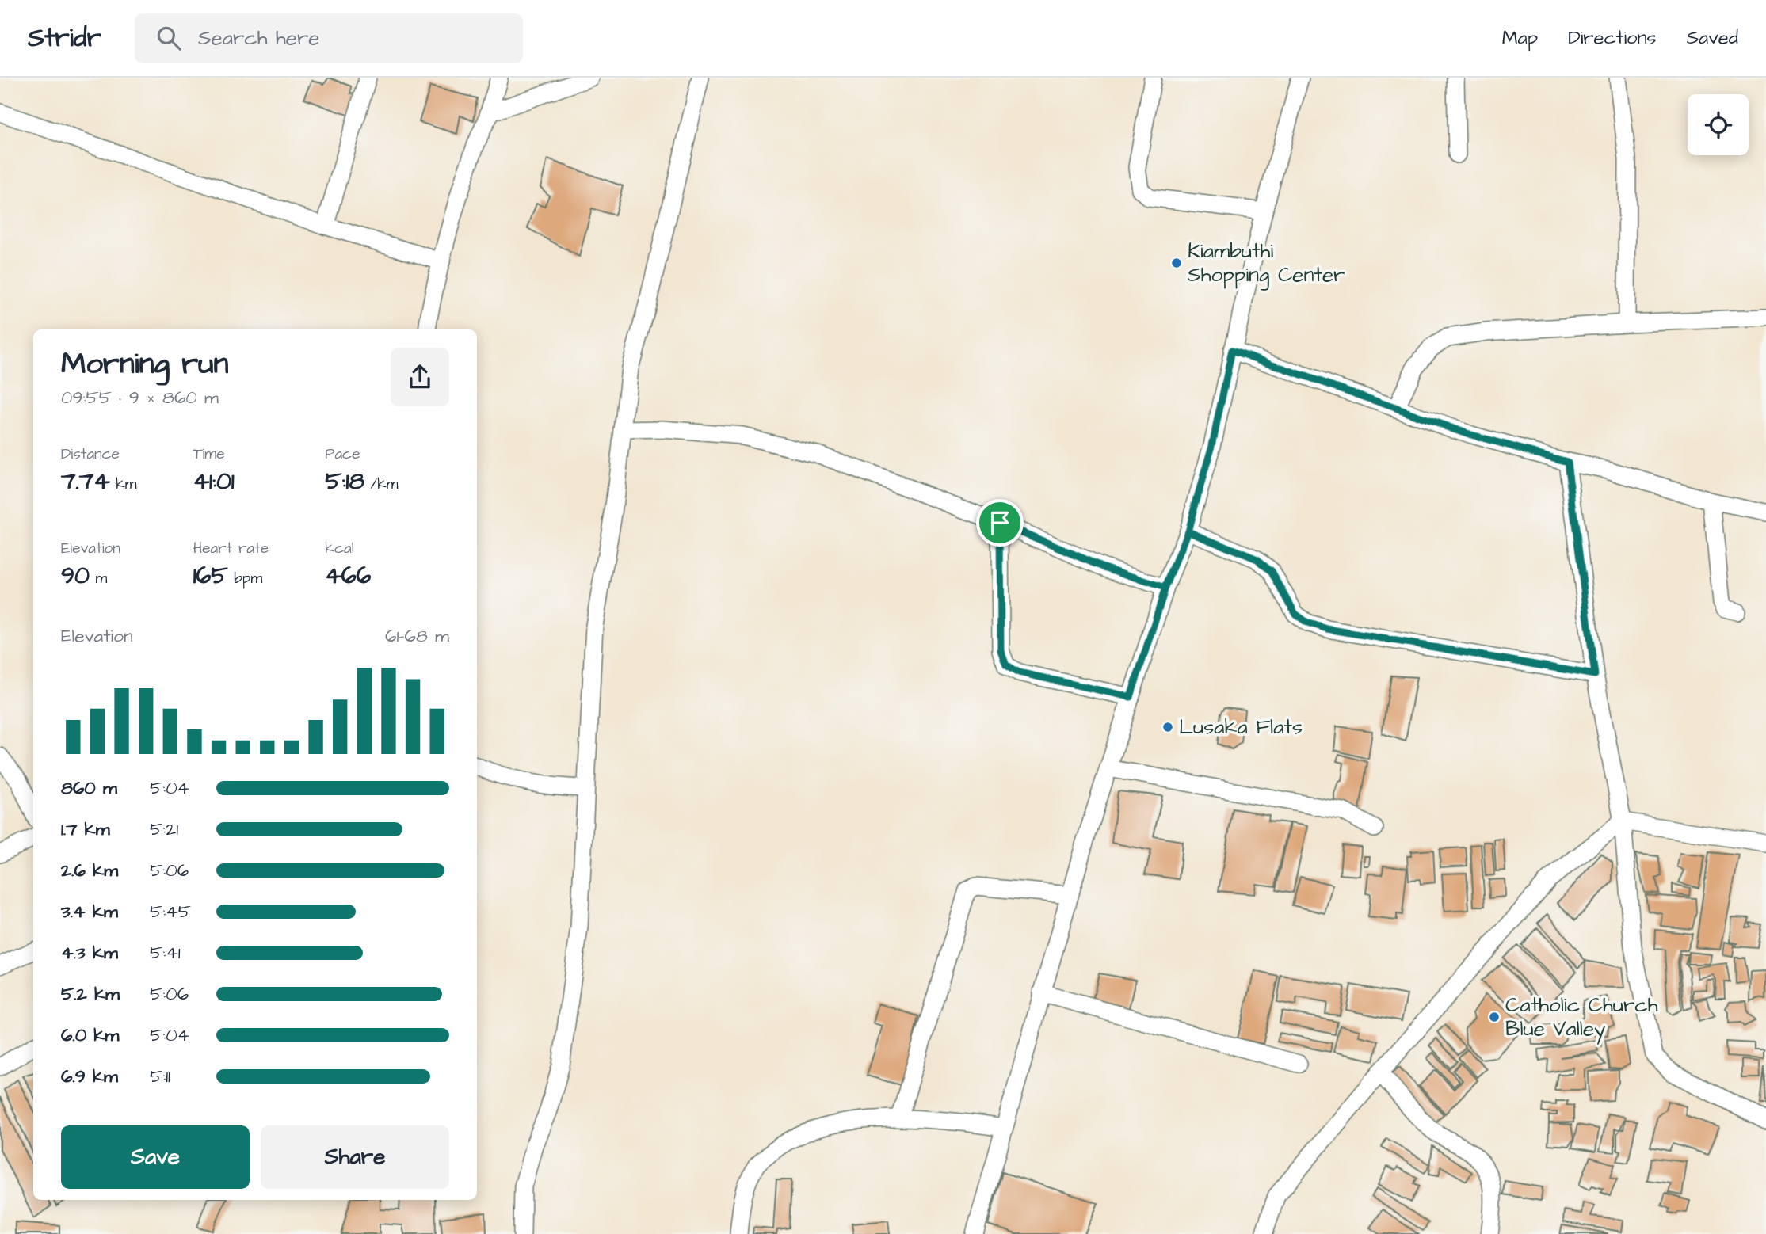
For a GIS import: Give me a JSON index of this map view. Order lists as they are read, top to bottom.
{
  "places": ["Kiambuthi Shopping Center", "Lusaka Flats", "Catholic Church Blue Valley"],
  "page": {
    "header": "Stridr",
    "search": "Search here",
    "nav": ["Map", "Directions", "Saved"],
    "heading": ["Morning run", "09:55 · 9 × 860 m"],
    "stats": [
      ["Distance", "7.74 km"],
      ["Time", "41:01"],
      ["Pace", "5:18 /km"],
      ["Elevation", "90 m"],
      ["Heart rate", "165 bpm"],
      ["kcal", "466"]
    ],
    "chart": ["Elevation", "61–68 m"],
    "list": [
      {
        "name": "860 m",
        "note": "5:04"
      },
      {
        "name": "1.7 km",
        "note": "5:21"
      },
      {
        "name": "2.6 km",
        "note": "5:06"
      },
      {
        "name": "3.4 km",
        "note": "5:45"
      },
      {
        "name": "4.3 km",
        "note": "5:41"
      },
      {
        "name": "5.2 km",
        "note": "5:06"
      },
      {
        "name": "6.0 km",
        "note": "5:04"
      },
      {
        "name": "6.9 km",
        "note": "5:11"
      }
    ],
    "buttons": ["Save", "Share"]
  }
}
